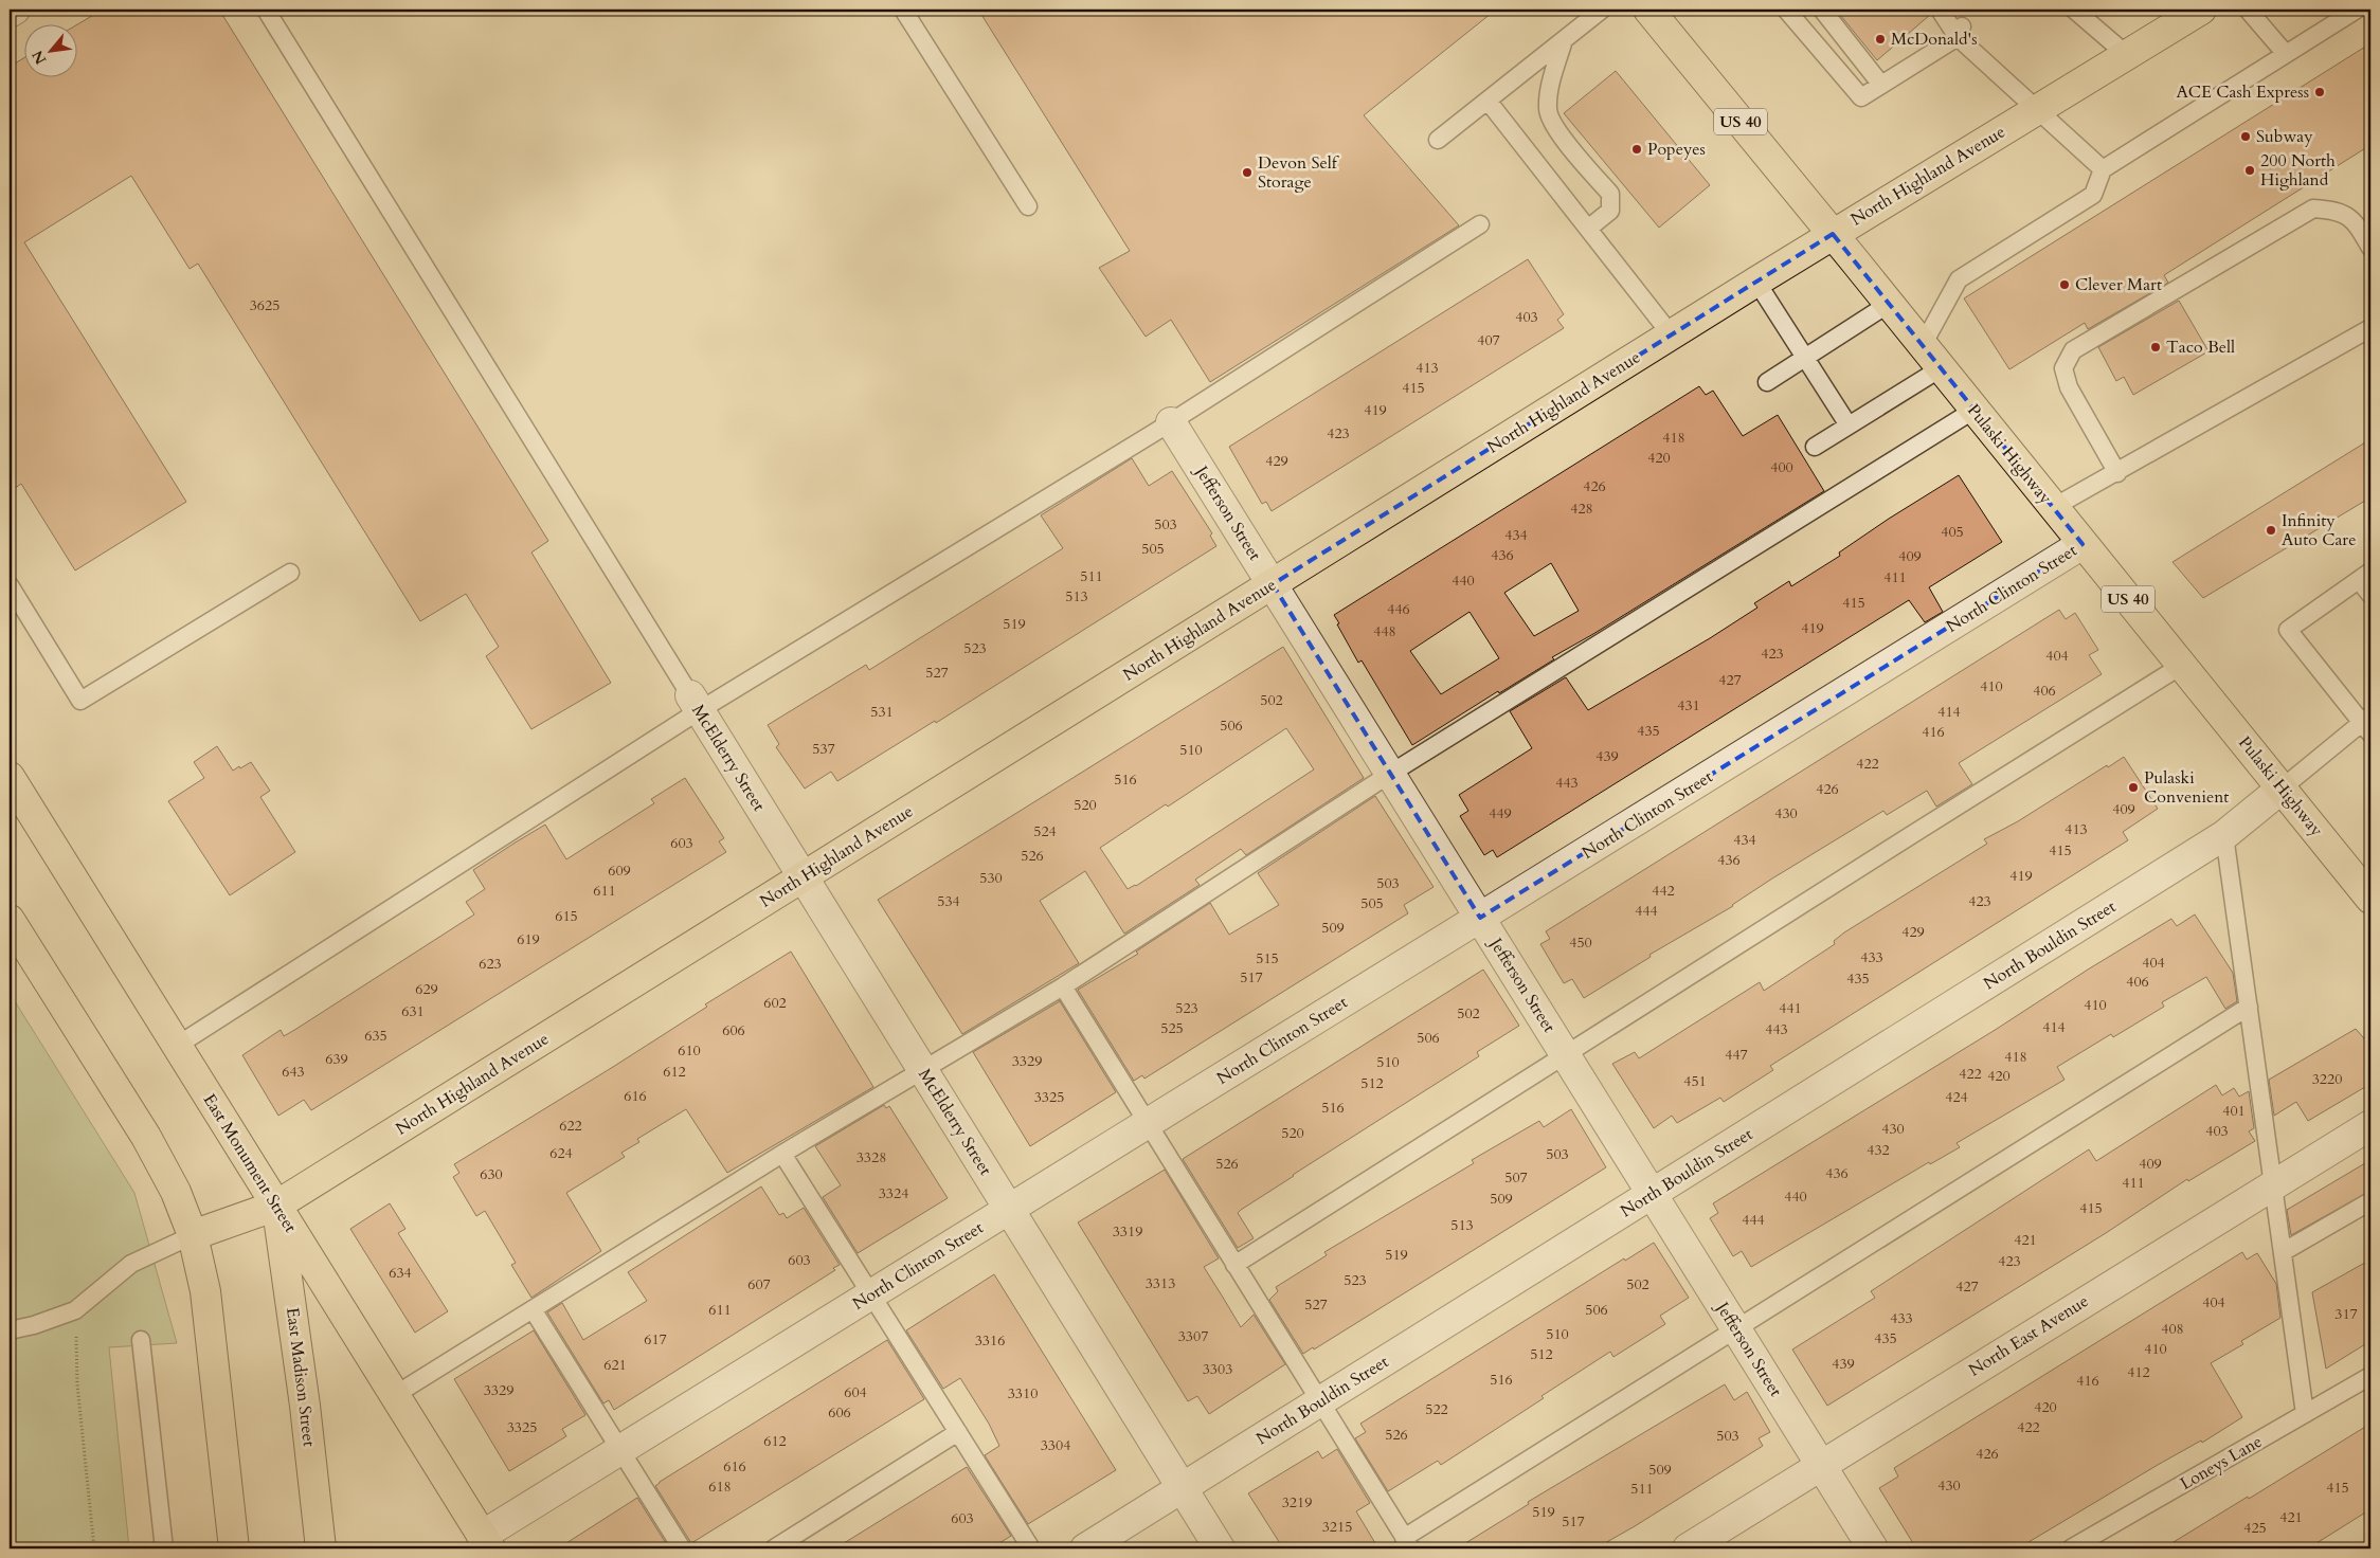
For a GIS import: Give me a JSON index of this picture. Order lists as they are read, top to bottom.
{
  "streets": {
    "main road": [
      "US 40",
      "North Highland Avenue",
      "Pulaski Highway",
      "East Monument Street",
      "East Madison Street"
    ],
    "street": [
      "Jefferson Street",
      "North Clinton Street",
      "McElderry Street",
      "North Bouldin Street",
      "North East Avenue"
    ],
    "lane": ["Loneys Lane"]
  },
  "crossings": [
    ["North Highland Avenue", "Pulaski Highway"],
    ["North Highland Avenue", "Jefferson Street"],
    ["North Highland Avenue", "McElderry Street"],
    ["North Highland Avenue", "East Monument Street"],
    ["North Highland Avenue", "East Madison Street"],
    ["Pulaski Highway", "North Clinton Street"],
    ["Pulaski Highway", "North Bouldin Street"],
    ["Jefferson Street", "North Clinton Street"],
    ["Jefferson Street", "North Bouldin Street"],
    ["Jefferson Street", "North East Avenue"],
    ["North Clinton Street", "McElderry Street"],
    ["North Clinton Street", "East Monument Street"],
    ["McElderry Street", "North Bouldin Street"],
    ["East Monument Street", "East Madison Street"]
  ],
  "places": [
    "McDonald's",
    "ACE Cash Express",
    "Subway",
    "Popeyes",
    "200 North Highland",
    "Devon Self Storage",
    "Clever Mart",
    "Taco Bell",
    "Infinity Auto Care",
    "Pulaski Convenient"
  ],
  "house_numbers": [
    "3625",
    "403",
    "407",
    "413",
    "415",
    "419",
    "423",
    "418",
    "420",
    "429",
    "400",
    "426",
    "428",
    "503",
    "405",
    "434",
    "505",
    "436",
    "409",
    "511",
    "411",
    "440",
    "513",
    "415",
    "446",
    "519",
    "419",
    "448",
    "523",
    "423",
    "404",
    "527",
    "427",
    "410",
    "406",
    "502",
    "431",
    "531",
    "414",
    "506",
    "435",
    "416",
    "537",
    "510",
    "439",
    "422",
    "516",
    "443",
    "426",
    "520",
    "409",
    "449",
    "430",
    "413",
    "524",
    "434",
    "603",
    "415",
    "526",
    "436",
    "609",
    "419",
    "530",
    "503",
    "611",
    "442",
    "534",
    "423",
    "505",
    "444",
    "615",
    "509",
    "429",
    "619",
    "450",
    "433",
    "515",
    "404",
    "623",
    "517",
    "435",
    "406",
    "629",
    "602",
    "410",
    "523",
    "441",
    "631",
    "502",
    "414",
    "525",
    "443",
    "606",
    "635",
    "506",
    "610",
    "447",
    "418",
    "639",
    "3329",
    "510",
    "643",
    "612",
    "422",
    "420",
    "3220",
    "451",
    "512",
    "616",
    "3325",
    "424",
    "516",
    "401",
    "622",
    "430",
    "403",
    "520",
    "432",
    "624",
    "503",
    "3328",
    "526",
    "409",
    "436",
    "630",
    "507",
    "411",
    "3324",
    "440",
    "509",
    "415",
    "444",
    "513",
    "3319",
    "421",
    "519",
    "603",
    "423",
    "634",
    "523",
    "3313",
    "607",
    "502",
    "427",
    "404",
    "527",
    "611",
    "506",
    "317",
    "433",
    "408",
    "510",
    "3307",
    "435",
    "617",
    "3316",
    "410",
    "512",
    "439",
    "621",
    "3303",
    "412",
    "516",
    "416",
    "3329",
    "604",
    "3310",
    "420",
    "522",
    "606",
    "3325",
    "422",
    "526",
    "503",
    "612",
    "3304",
    "426",
    "616",
    "509",
    "430",
    "618",
    "415",
    "511",
    "3219",
    "519",
    "421",
    "603",
    "517",
    "3215",
    "425"
  ],
  "north": "bottom left"
}
